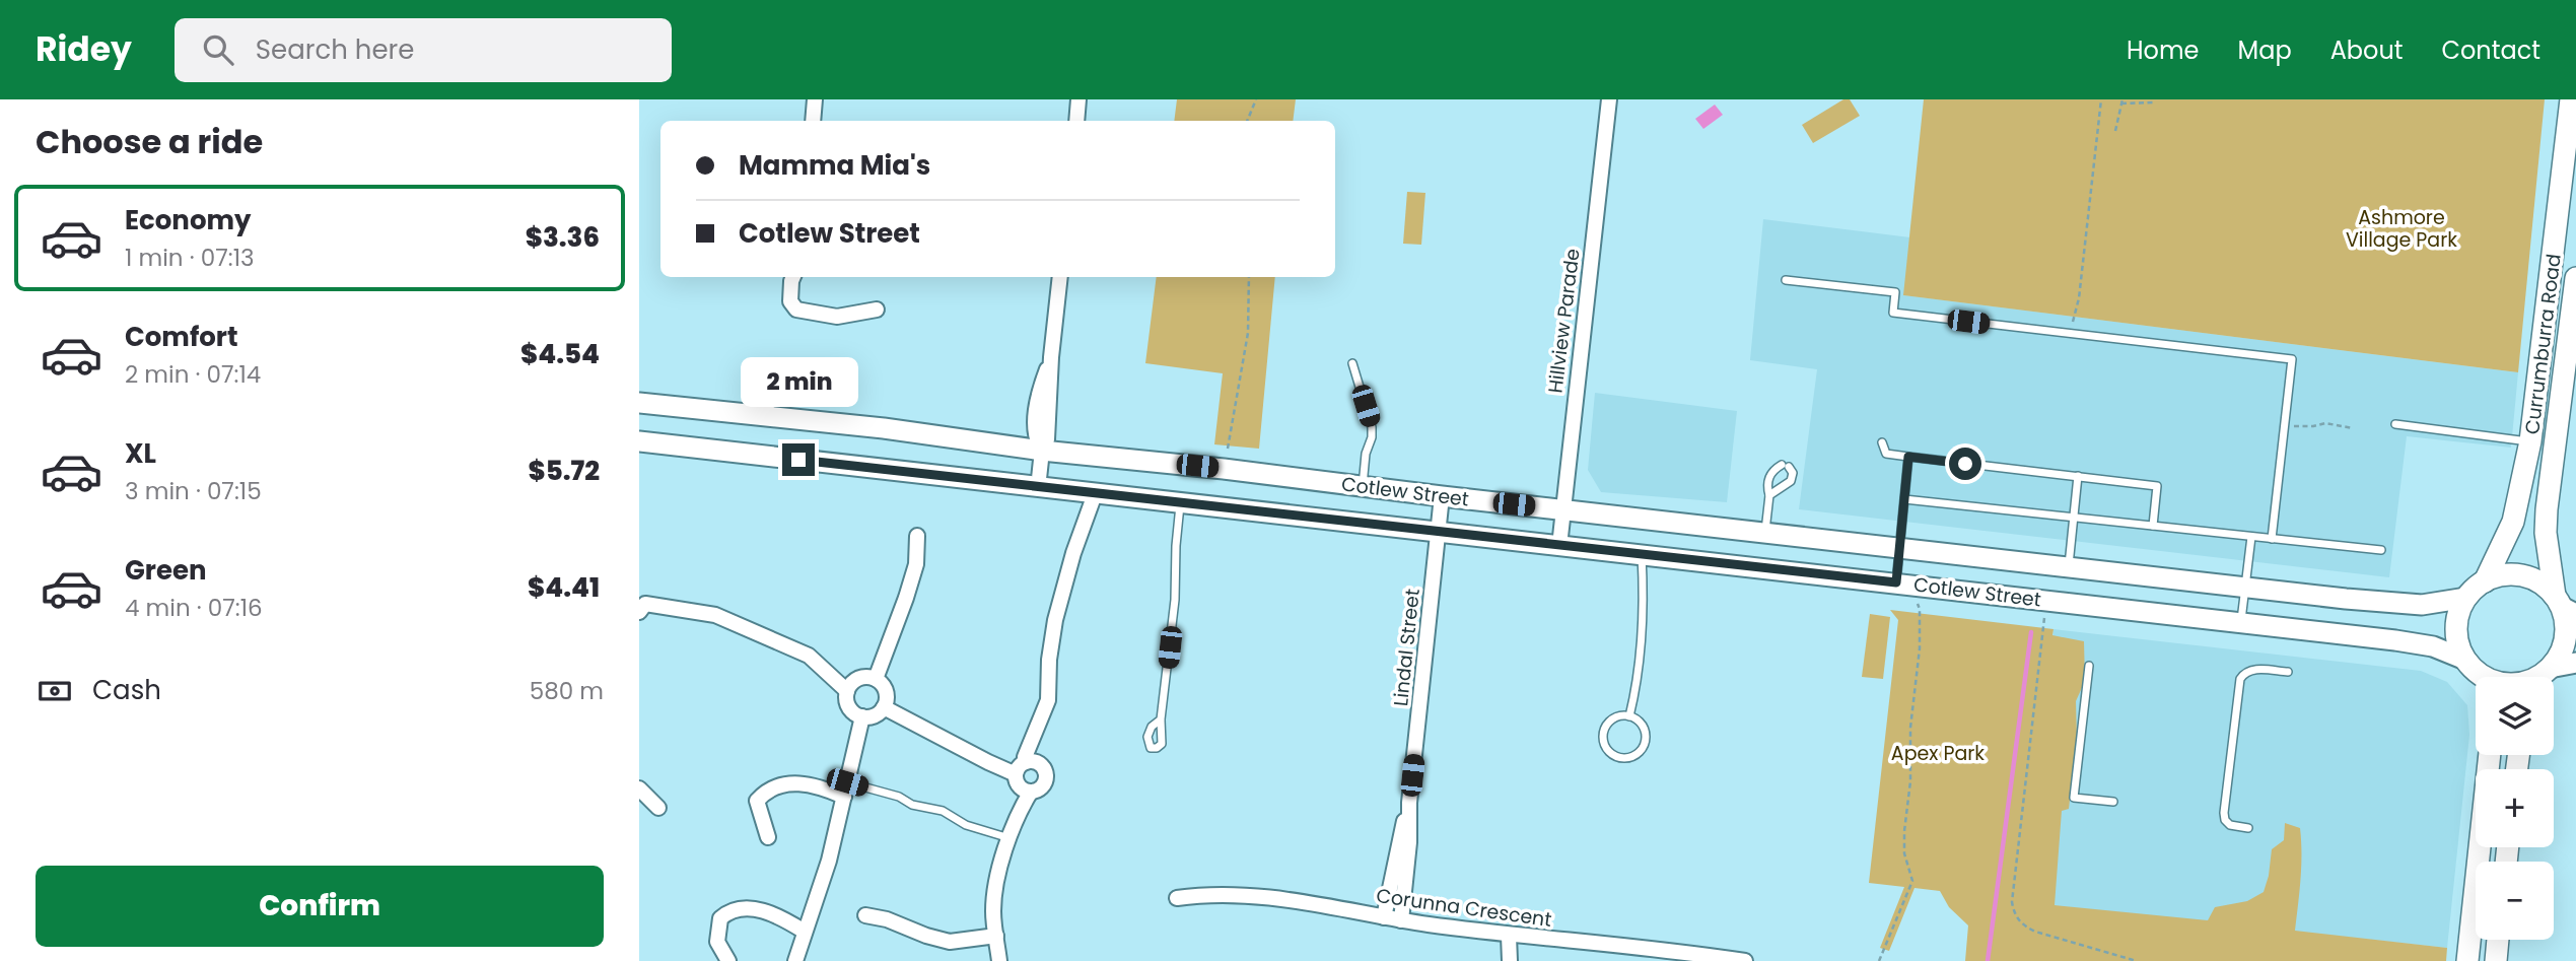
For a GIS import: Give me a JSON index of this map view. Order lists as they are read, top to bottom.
{
  "streets": {
    "main road": ["Currumburra Road", "Cotlew Street"],
    "street": ["Hillview Parade", "Lindal Street", "Corunna Crescent"]
  },
  "crossings": [
    ["Hillview Parade", "Cotlew Street"],
    ["Cotlew Street", "Lindal Street"],
    ["Lindal Street", "Corunna Crescent"]
  ],
  "parks": ["Ashmore Village Park", "Apex Park"],
  "page": {
    "header": "Ridey",
    "search": "Search here",
    "nav": [
      "Home",
      "Map",
      "About",
      "Contact"
    ],
    "heading": "Choose a ride",
    "banner": ["Mamma Mia's", "Cotlew Street"],
    "list": [
      {
        "name": "Economy",
        "note": "1 min · 07:13",
        "value": "$3.36"
      },
      {
        "name": "Comfort",
        "note": "2 min · 07:14",
        "value": "$4.54"
      },
      {
        "name": "XL",
        "note": "3 min · 07:15",
        "value": "$5.72"
      },
      {
        "name": "Green",
        "note": "4 min · 07:16",
        "value": "$4.41"
      }
    ],
    "bubble": "2 min",
    "pay": ["Cash", "580 m"],
    "map_buttons": ["+", "−"],
    "buttons": "Confirm"
  }
}
